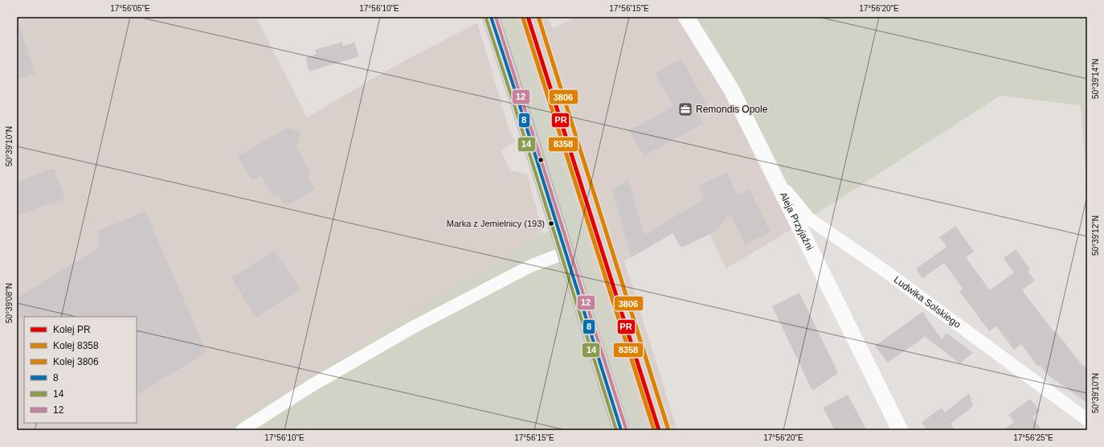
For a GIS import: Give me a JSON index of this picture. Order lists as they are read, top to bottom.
{
  "streets": {
    "street": ["Aleja Przyjaźni", "Ludwika Solskiego"]
  },
  "crossings": [
    ["Aleja Przyjaźni", "Ludwika Solskiego"]
  ],
  "places": {
    "office": ["Remondis Opole"],
    "other": ["Marka z Jemielnicy (193)"]
  },
  "lines": [
    "rail line PR",
    "rail line 3806",
    "transit line 8",
    "transit line 12",
    "rail line 8358",
    "transit line 14"
  ],
  "legend": [
    "Kolej PR",
    "Kolej 8358",
    "Kolej 3806",
    "8",
    "14",
    "12"
  ],
  "coordinates": [
    "17°56'05\"E",
    "17°56'10\"E",
    "17°56'15\"E",
    "17°56'20\"E",
    "50°39'14\"N",
    "50°39'10\"N",
    "50°39'12\"N",
    "50°39'08\"N",
    "17°56'25\"E"
  ]
}
